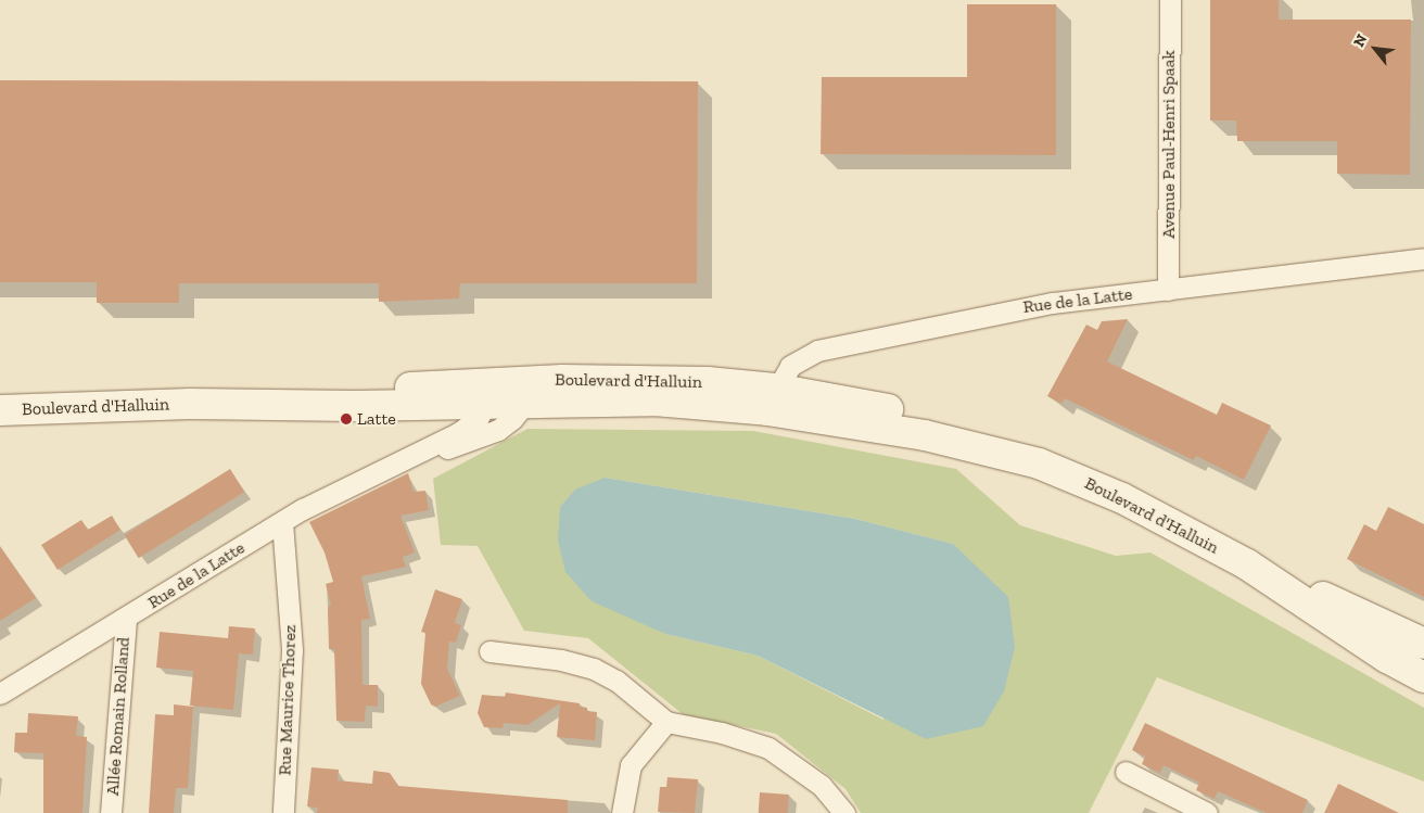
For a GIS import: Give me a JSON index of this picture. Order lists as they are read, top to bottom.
{
  "streets": {
    "main road": ["Boulevard d'Halluin"],
    "street": [
      "Avenue Paul-Henri Spaak",
      "Rue de la Latte",
      "Rue Maurice Thorez",
      "Allée Romain Rolland"
    ]
  },
  "crossings": [
    ["Avenue Paul-Henri Spaak", "Rue de la Latte"],
    ["Rue de la Latte", "Boulevard d'Halluin"],
    ["Rue de la Latte", "Rue Maurice Thorez"],
    ["Rue de la Latte", "Allée Romain Rolland"]
  ],
  "places": ["Latte"],
  "north": "top left"
}
